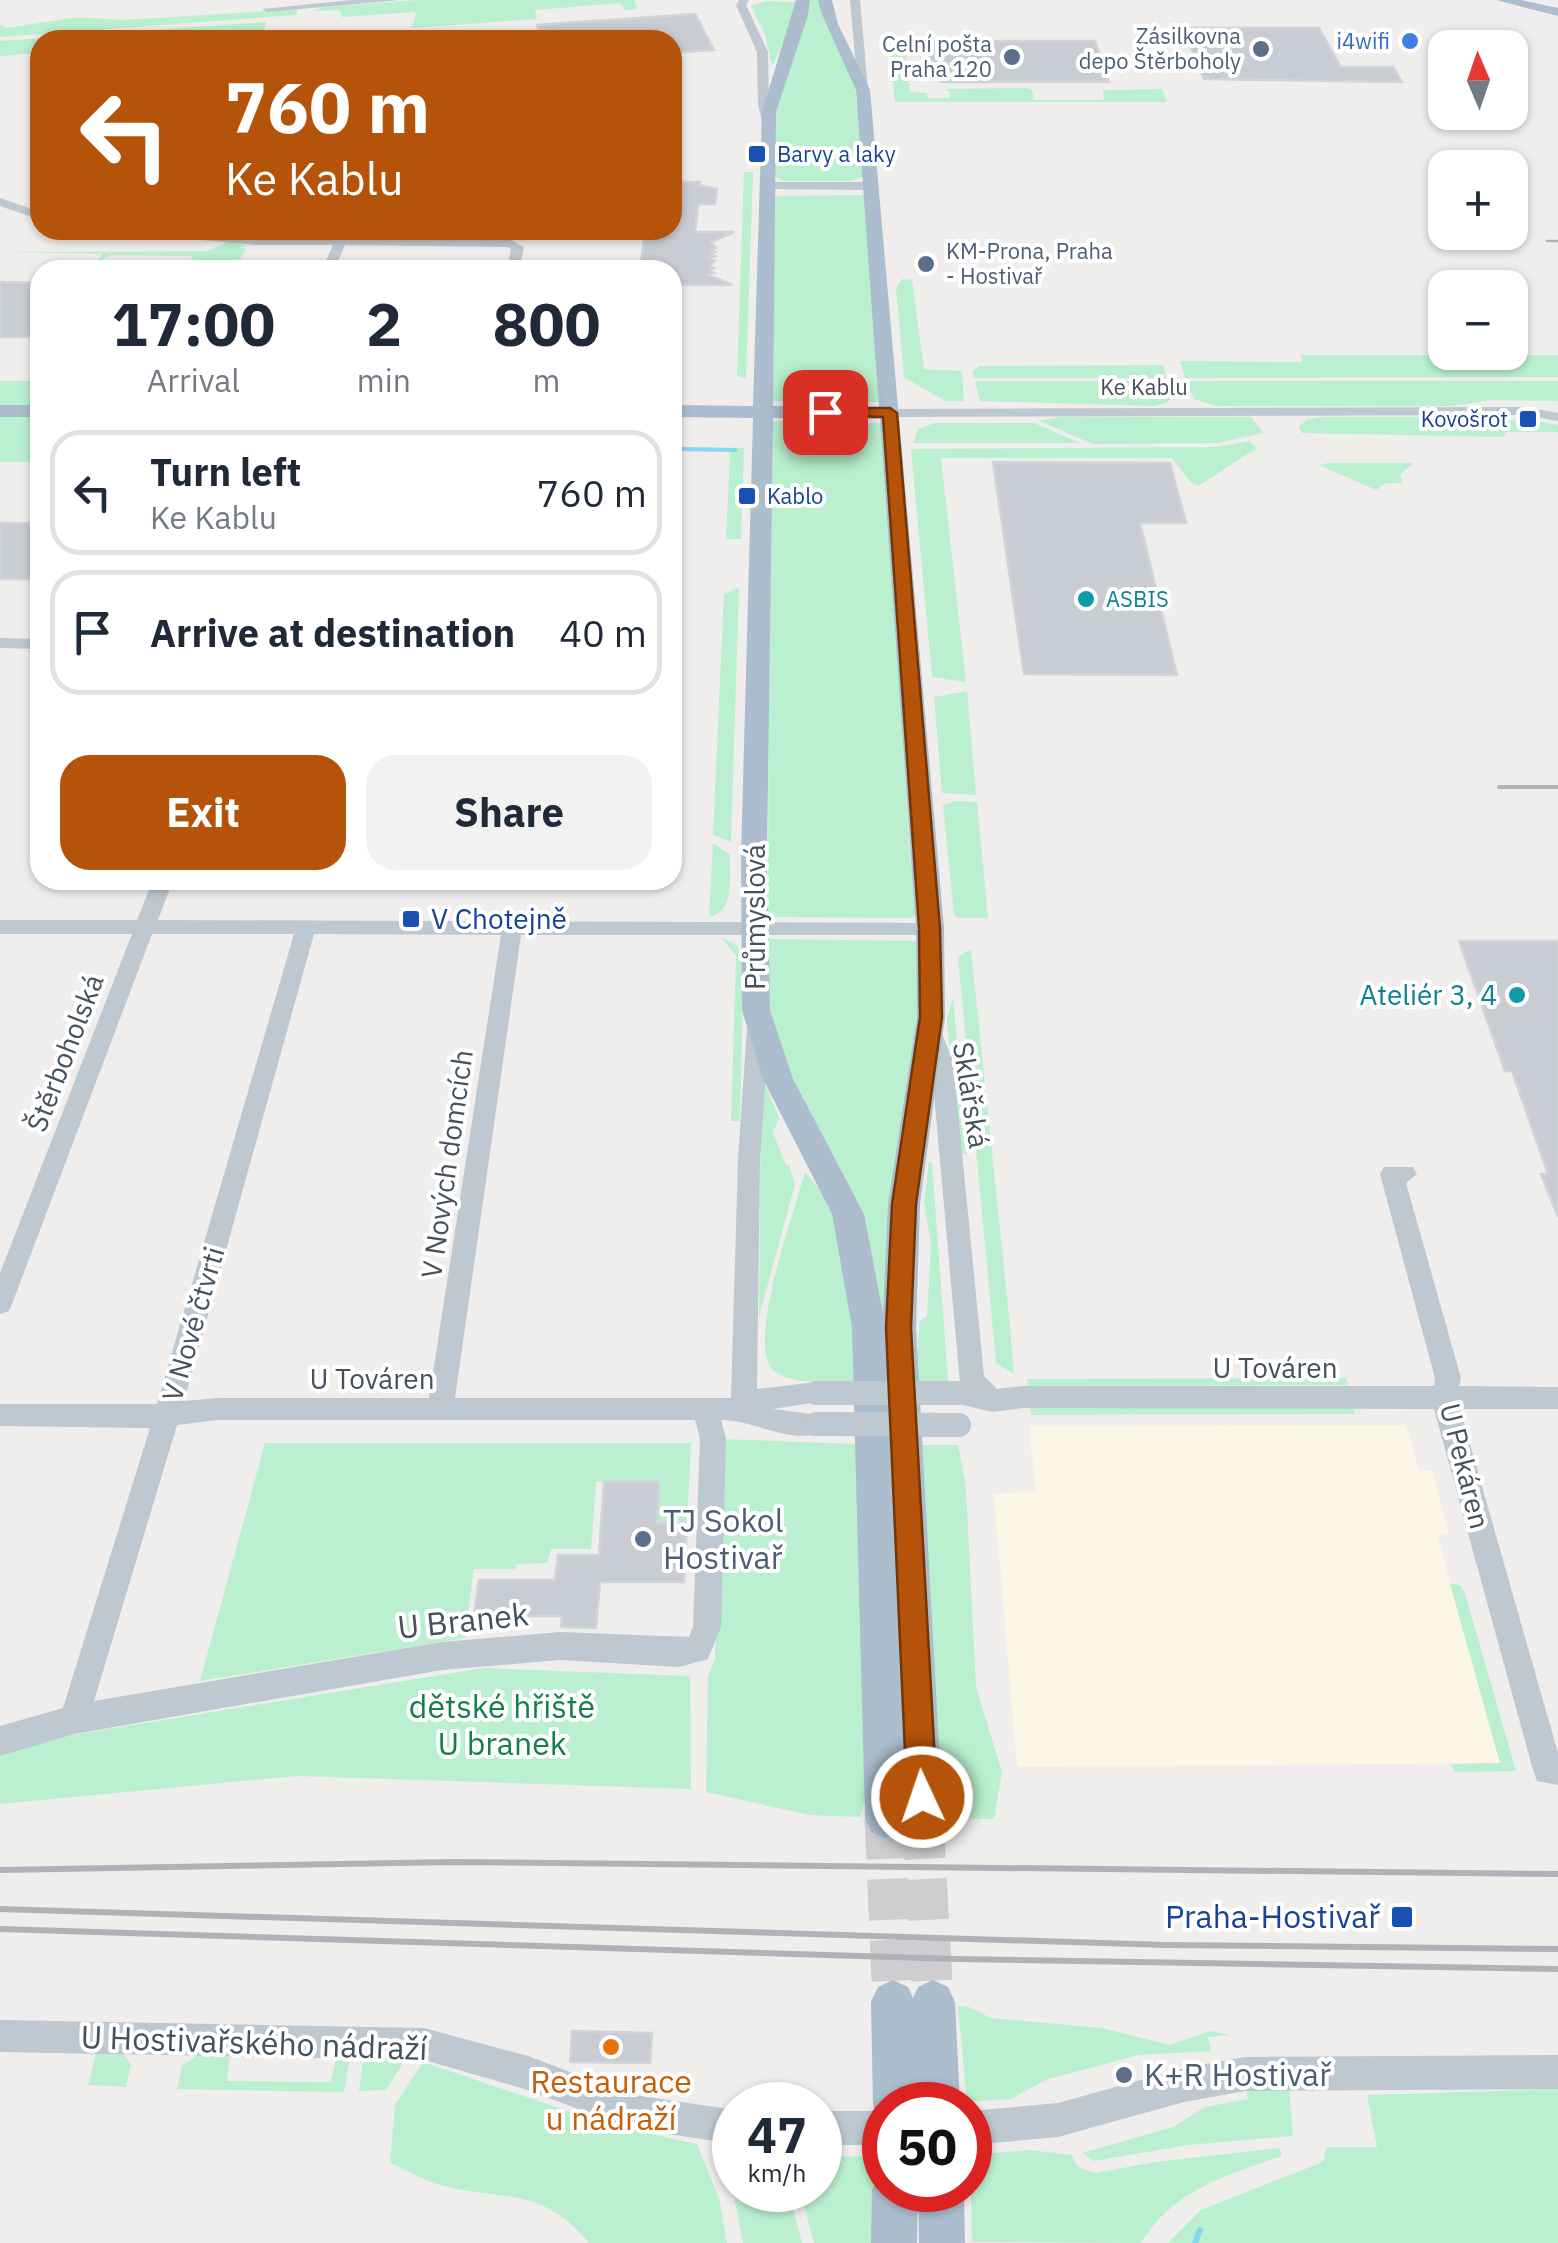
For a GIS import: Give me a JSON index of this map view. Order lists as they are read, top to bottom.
{
  "streets": {
    "main road": ["Ke Kablu", "Průmyslová"],
    "street": [
      "Štěrboholská",
      "Sklářská",
      "V Nových domcích",
      "V Nové čtvrti",
      "U Továren",
      "U Pekáren",
      "U Branek",
      "U Hostivařského nádraží"
    ]
  },
  "crossings": [
    ["Ke Kablu", "Průmyslová"],
    ["Průmyslová", "Sklářská"],
    ["Sklářská", "U Továren"],
    ["V Nových domcích", "U Továren"],
    ["V Nové čtvrti", "U Továren"],
    ["V Nové čtvrti", "U Branek"],
    ["U Továren", "U Pekáren"],
    ["U Továren", "U Branek"]
  ],
  "parks": ["dětské hřiště U branek"],
  "places": {
    "other": [
      "i4wifi",
      "Zásilkovna depo Štěrboholy",
      "Celní pošta Praha 120",
      "KM-Prona, Praha - Hostivař",
      "ASBIS",
      "Ateliér 3, 4",
      "TJ Sokol Hostivař",
      "Restaurace u nádraží",
      "K+R Hostivař"
    ],
    "transit": [
      "Barvy a laky",
      "Kovošrot",
      "Kablo",
      "V Chotejně",
      "Praha-Hostivař"
    ]
  },
  "north": "top",
  "page": {
    "map_buttons": ["+", "−"],
    "turn": ["760 m", "Ke Kablu"],
    "eta": [
      "17:00",
      "Arrival",
      "2",
      "min",
      "800",
      "m"
    ],
    "list": [
      {
        "name": "Turn left",
        "note": "Ke Kablu",
        "value": "760 m"
      },
      {
        "name": "Arrive at destination",
        "value": "40 m"
      }
    ],
    "buttons": ["Exit", "Share"],
    "speed": "47 km/h",
    "limit": "50"
  }
}
